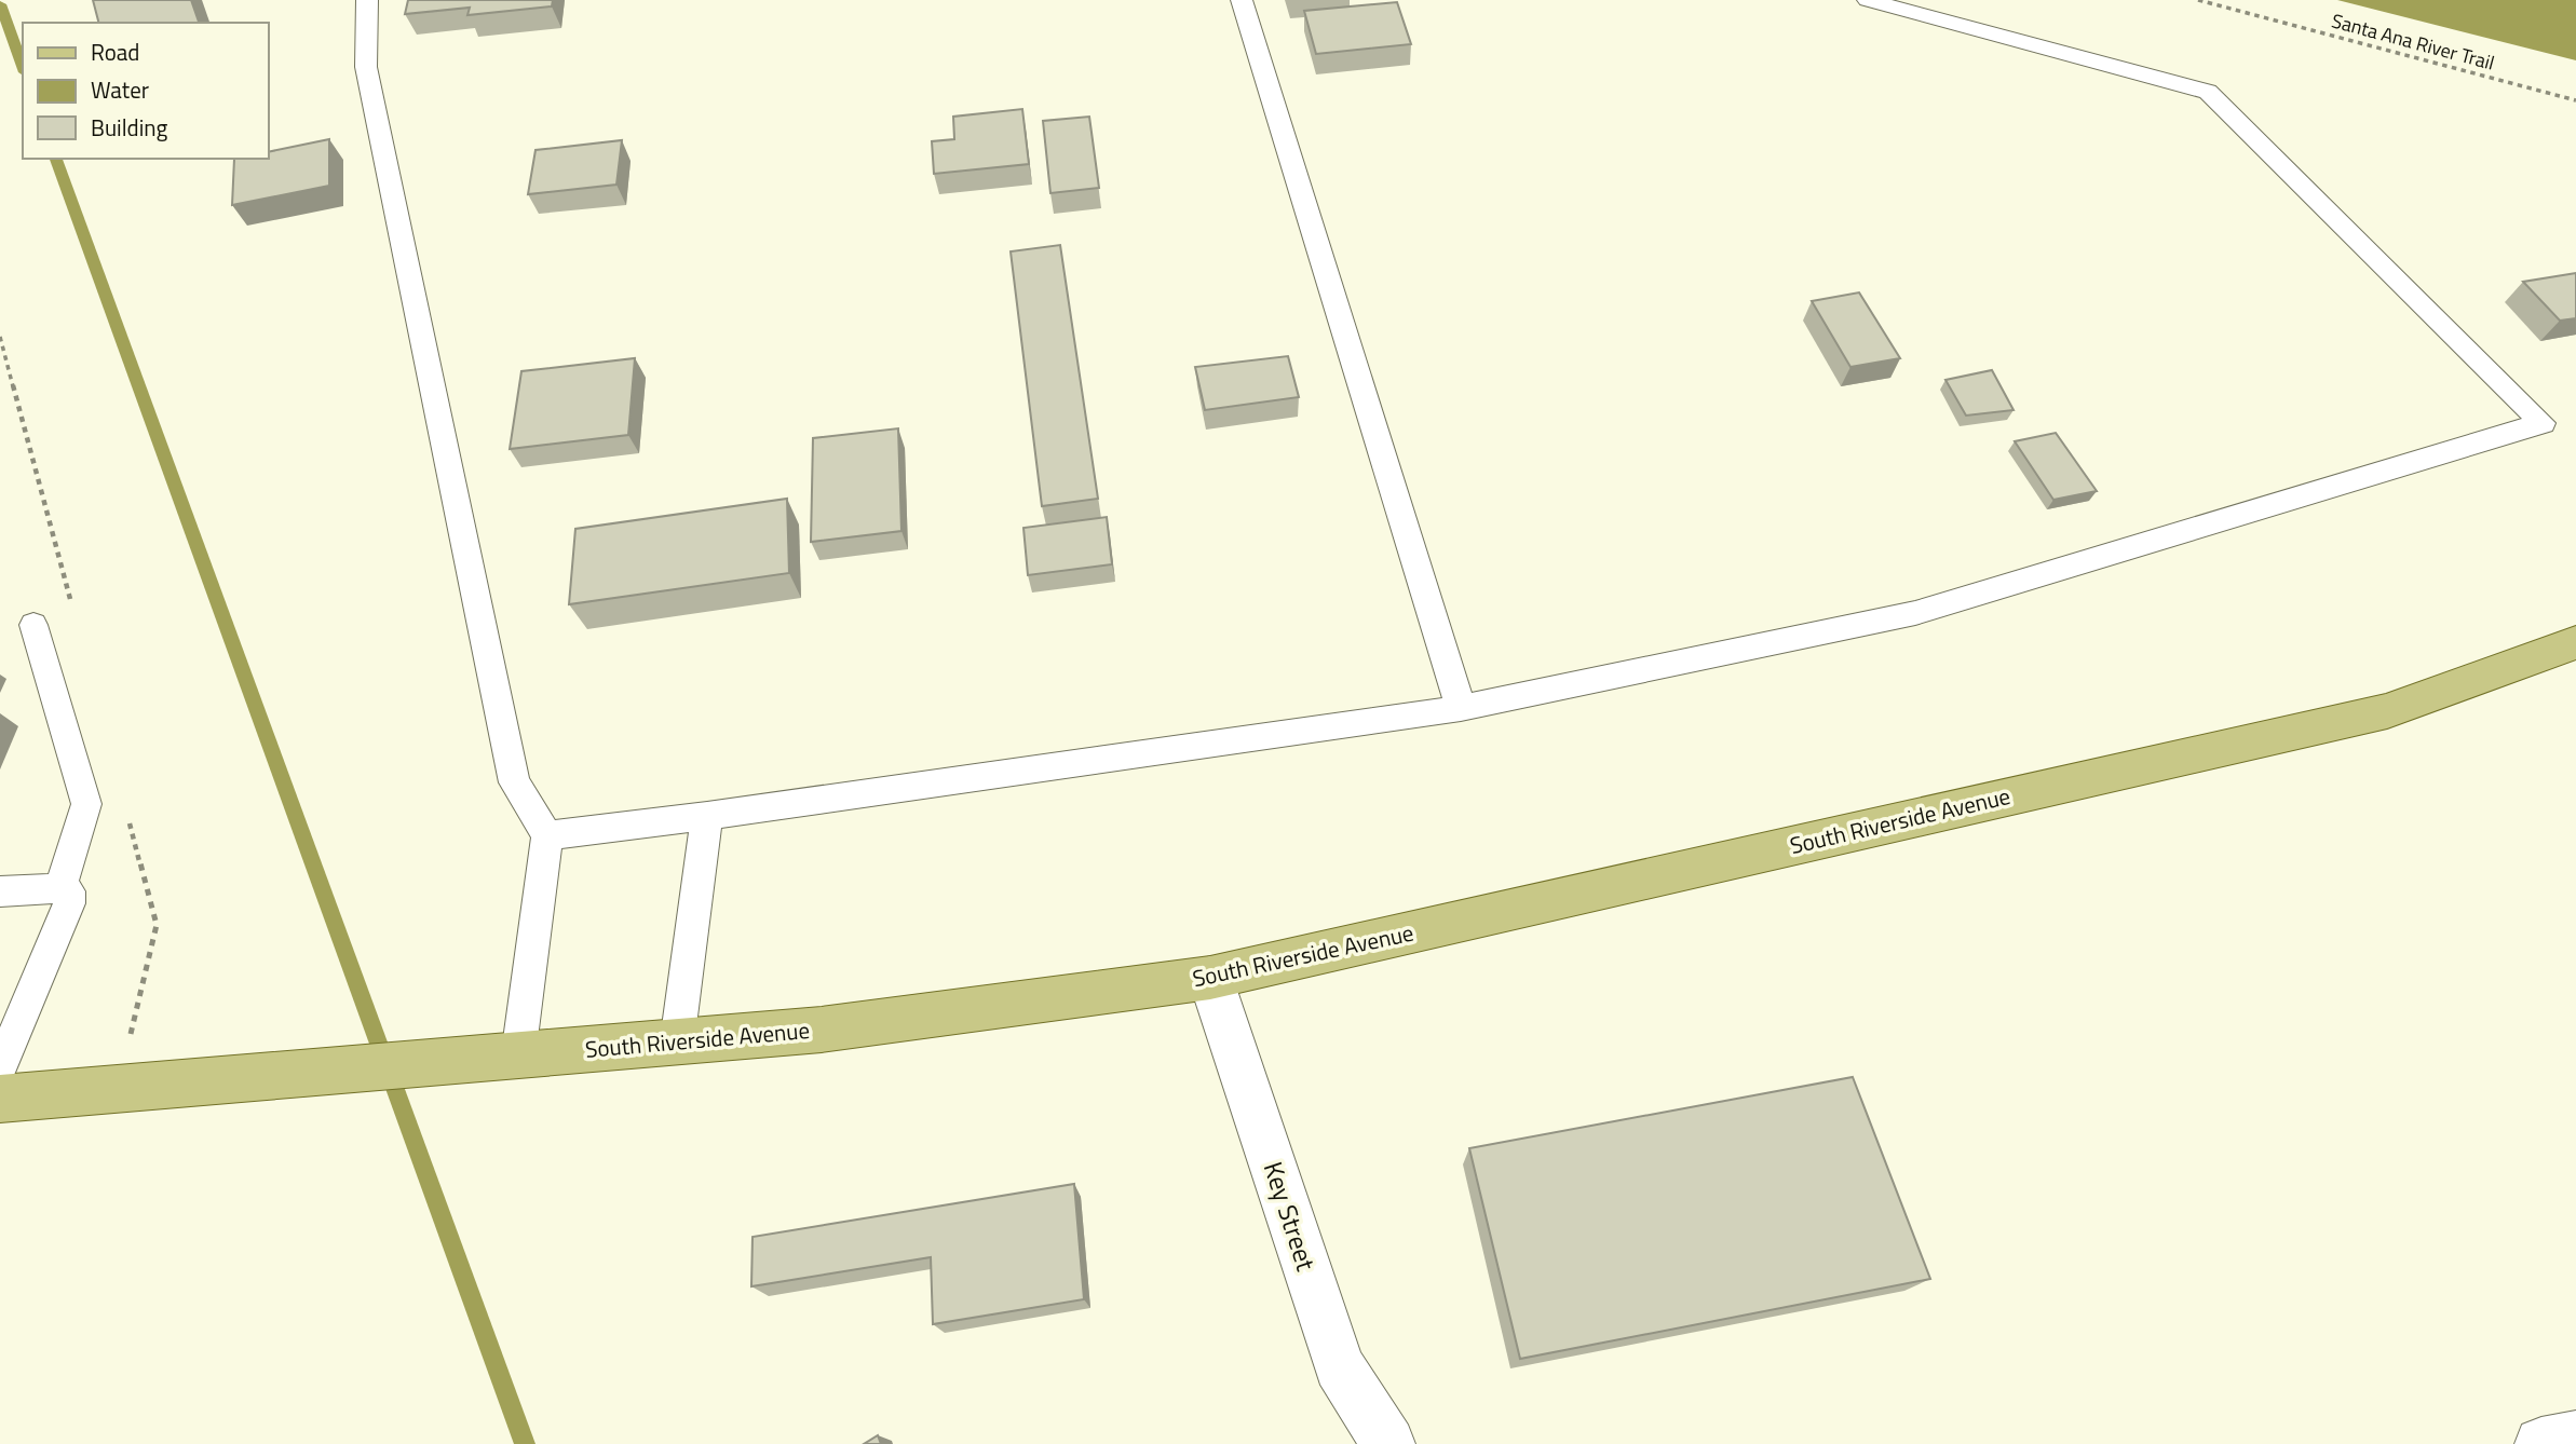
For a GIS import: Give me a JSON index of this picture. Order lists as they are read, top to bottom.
{
  "streets": {
    "main road": ["South Riverside Avenue"],
    "street": ["Key Street"],
    "path": ["Santa Ana River Trail"]
  },
  "crossings": [
    ["South Riverside Avenue", "Key Street"]
  ],
  "legend": ["Road", "Water", "Building"]
}
